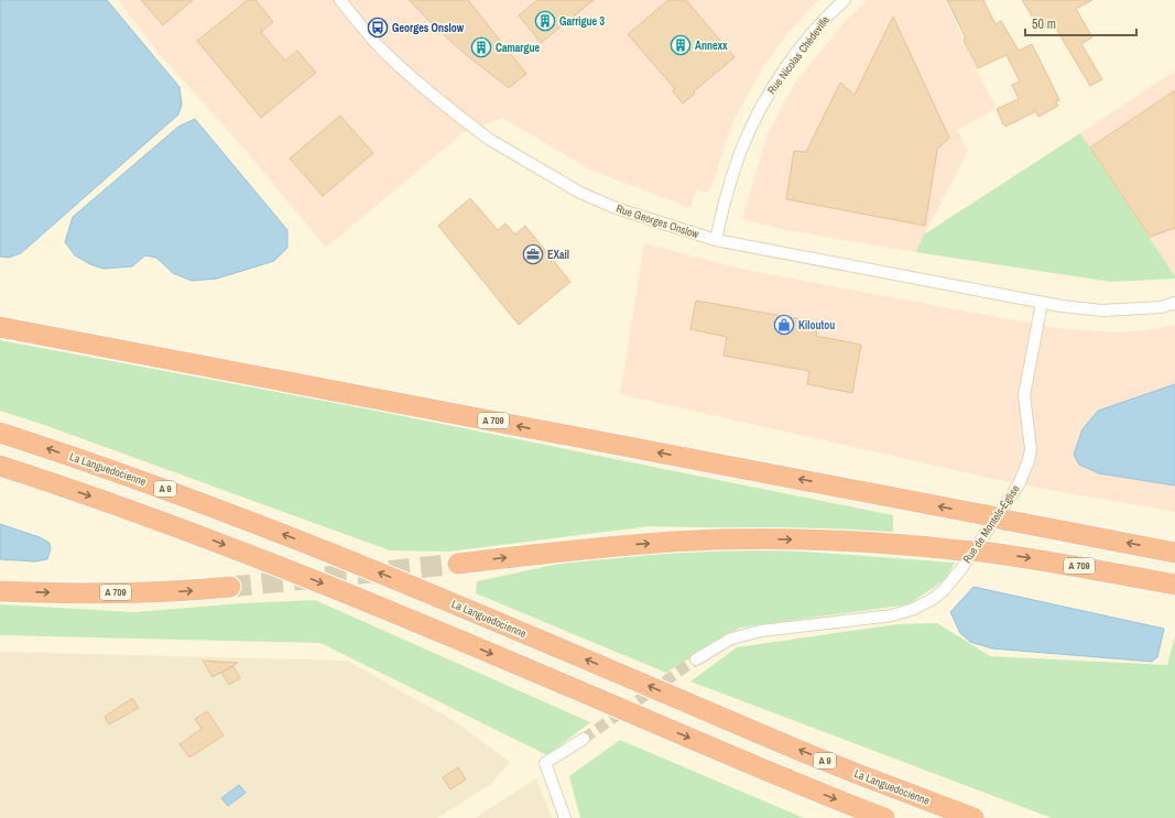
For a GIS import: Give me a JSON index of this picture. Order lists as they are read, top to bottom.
{
  "streets": {
    "highway": ["A 709", "La Languedocienne", "A 9"],
    "street": ["Rue Nicolas Chédeville", "Rue Georges Onslow", "Rue de Montels-Église"]
  },
  "crossings": [
    ["Rue Nicolas Chédeville", "Rue Georges Onslow"],
    ["Rue Georges Onslow", "Rue de Montels-Église"]
  ],
  "places": {
    "building": ["Garrigue 3", "Annexx", "Camargue"],
    "bus stop": ["Georges Onslow"],
    "office": ["EXail"],
    "shop": ["Kiloutou"]
  },
  "scale_bar": "50 m"
}
